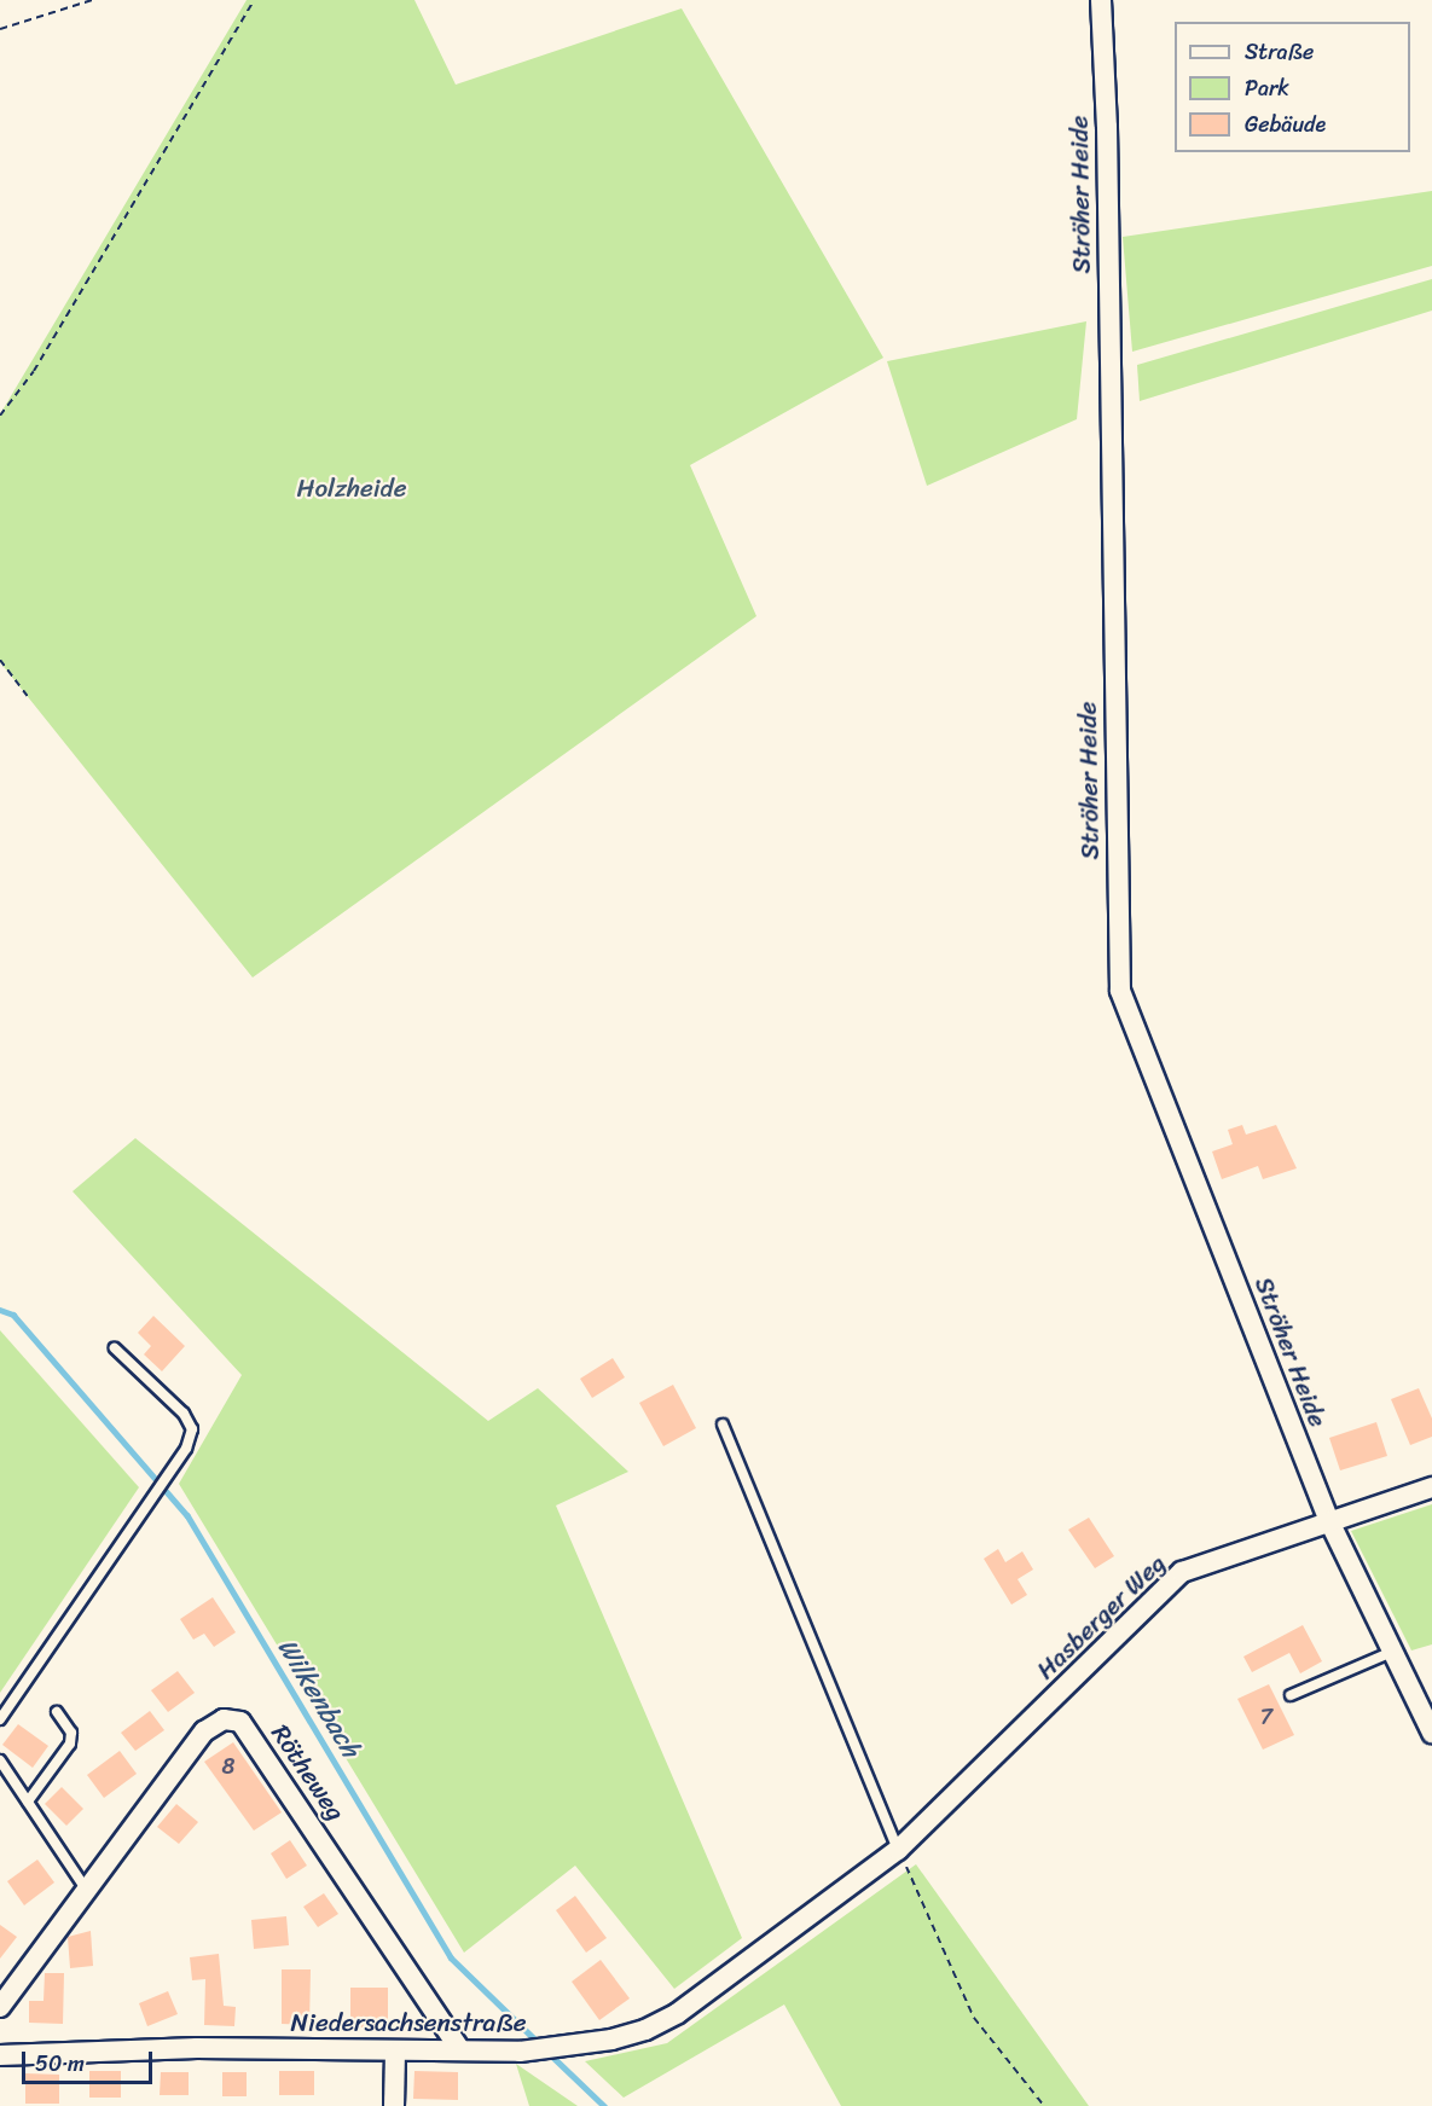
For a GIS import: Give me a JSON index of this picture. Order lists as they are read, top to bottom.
{
  "streets": {
    "street": [
      "Ströher Heide",
      "Hasberger Weg",
      "Rötheweg",
      "Niedersachsenstraße"
    ]
  },
  "crossings": [
    ["Ströher Heide", "Hasberger Weg"],
    ["Hasberger Weg", "Niedersachsenstraße"],
    ["Rötheweg", "Niedersachsenstraße"]
  ],
  "water": ["Wilkenbach"],
  "parks": ["Holzheide"],
  "house_numbers": ["7", "8"],
  "legend": ["Straße", "Park", "Gebäude"],
  "scale_bar": "50 m"
}
